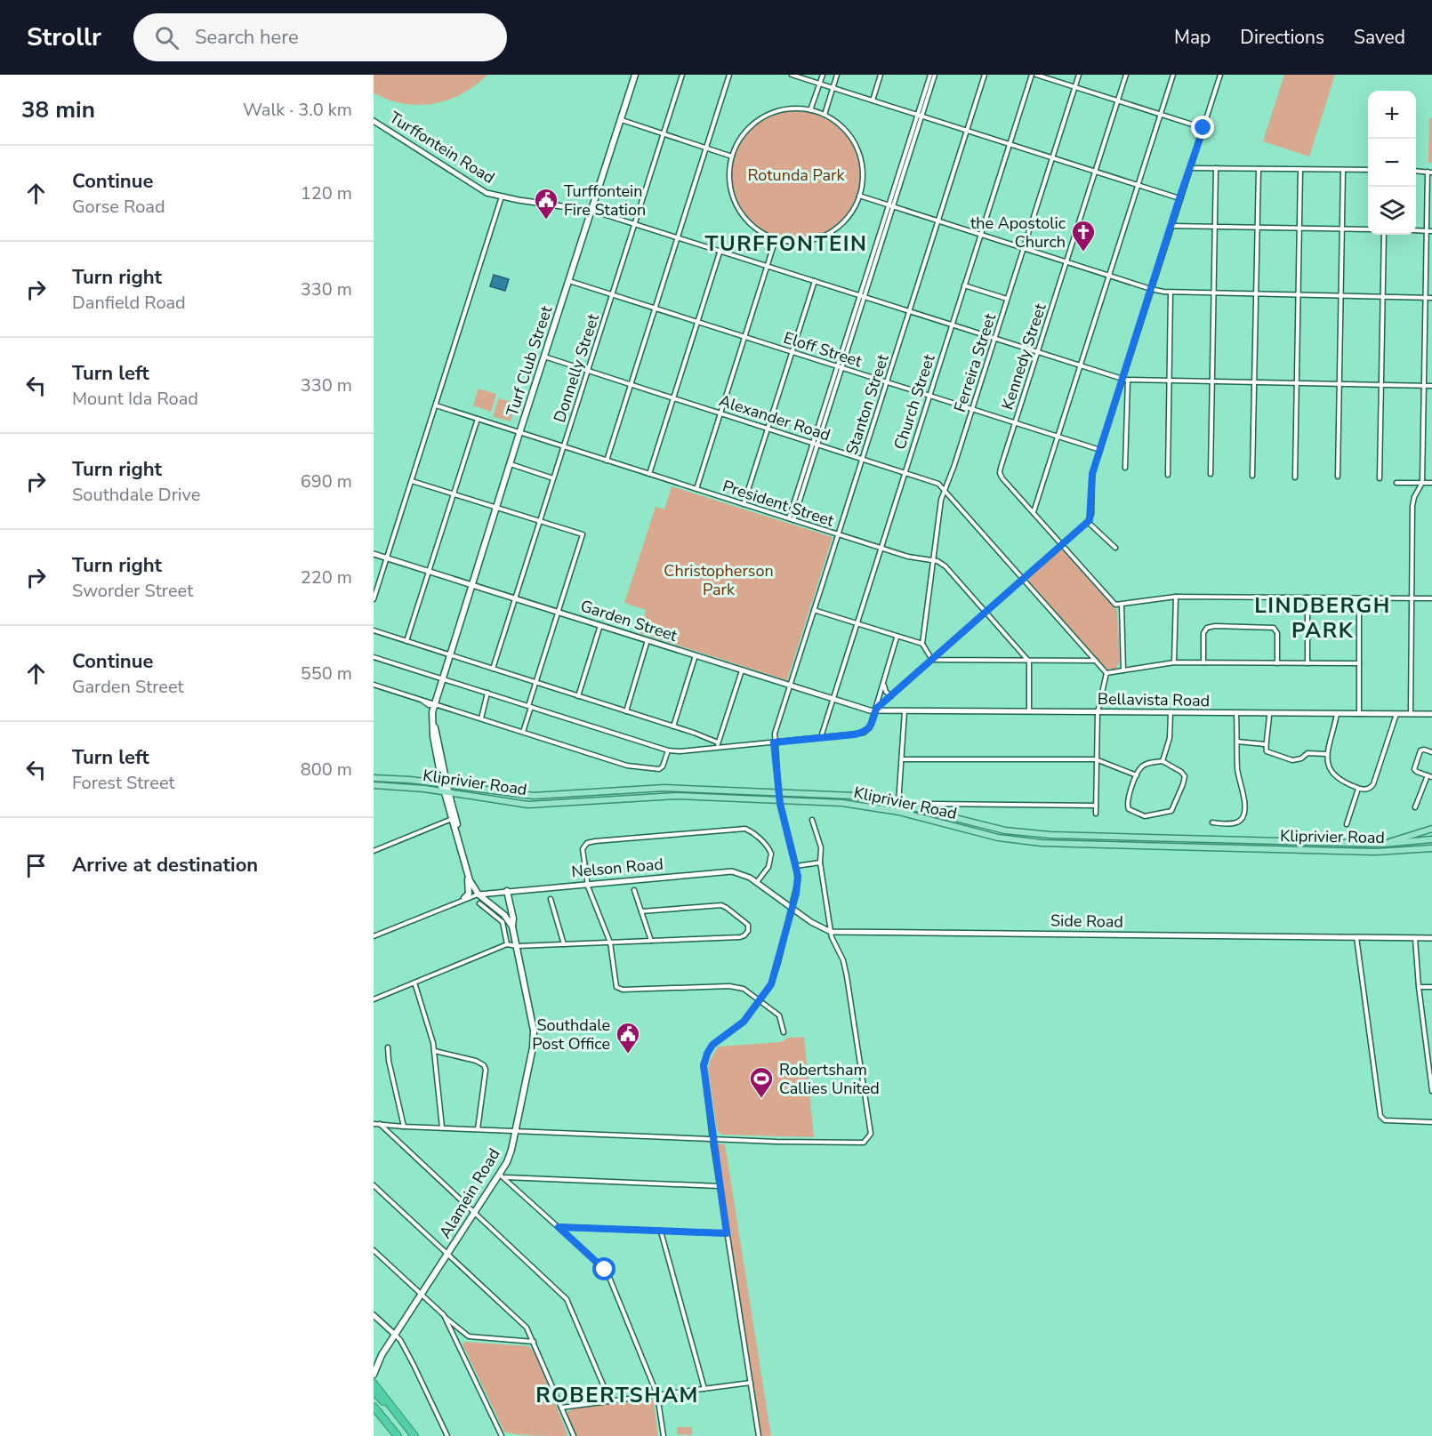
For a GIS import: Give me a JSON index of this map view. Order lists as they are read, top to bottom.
{
  "streets": {
    "main road": ["Turf Club Street", "Kliprivier Road", "Alamein Road"],
    "street": [
      "Turffontein Road",
      "Eloff Street",
      "Kennedy Street",
      "Ferreira Street",
      "Donnelly Street",
      "Church Street",
      "Stanton Street",
      "Alexander Road",
      "President Street",
      "Garden Street",
      "Bellavista Road",
      "Nelson Road",
      "Side Road"
    ]
  },
  "crossings": [
    ["Turffontein Road", "Turf Club Street"],
    ["Eloff Street", "Kennedy Street"],
    ["Eloff Street", "Turf Club Street"],
    ["Eloff Street", "Ferreira Street"],
    ["Eloff Street", "Donnelly Street"],
    ["Eloff Street", "Church Street"],
    ["Eloff Street", "Stanton Street"],
    ["Turf Club Street", "Alexander Road"],
    ["Turf Club Street", "President Street"],
    ["Turf Club Street", "Garden Street"],
    ["Turf Club Street", "Kliprivier Road"],
    ["Ferreira Street", "Alexander Road"],
    ["Ferreira Street", "President Street"],
    ["Donnelly Street", "Alexander Road"],
    ["Donnelly Street", "President Street"],
    ["Donnelly Street", "Garden Street"],
    ["Church Street", "Alexander Road"],
    ["Church Street", "President Street"],
    ["Church Street", "Garden Street"],
    ["Stanton Street", "Alexander Road"],
    ["Stanton Street", "President Street"],
    ["Stanton Street", "Garden Street"],
    ["Stanton Street", "Kliprivier Road"],
    ["Stanton Street", "Side Road"],
    ["Garden Street", "Bellavista Road"],
    ["Nelson Road", "Side Road"],
    ["Nelson Road", "Alamein Road"]
  ],
  "districts": ["TURFFONTEIN", "LINDBERGH PARK", "ROBERTSHAM"],
  "parks": ["Rotunda Park", "Christopherson Park"],
  "places": {
    "public building": ["Turffontein Fire Station", "Southdale Post Office"],
    "church": ["the Apostolic Church"],
    "sports": ["Robertsham Callies United"]
  },
  "page": {
    "header": "Strollr",
    "search": "Search here",
    "nav": ["Map", "Directions", "Saved"],
    "heading": ["38 min", "Walk · 3.0 km"],
    "map_buttons": ["+", "−"],
    "list": [
      ["Continue", "Gorse Road", "120 m"],
      ["Turn right", "Danfield Road", "330 m"],
      ["Turn left", "Mount Ida Road", "330 m"],
      ["Turn right", "Southdale Drive", "690 m"],
      ["Turn right", "Sworder Street", "220 m"],
      ["Continue", "Garden Street", "550 m"],
      ["Turn left", "Forest Street", "800 m"],
      "Arrive at destination"
    ]
  }
}
